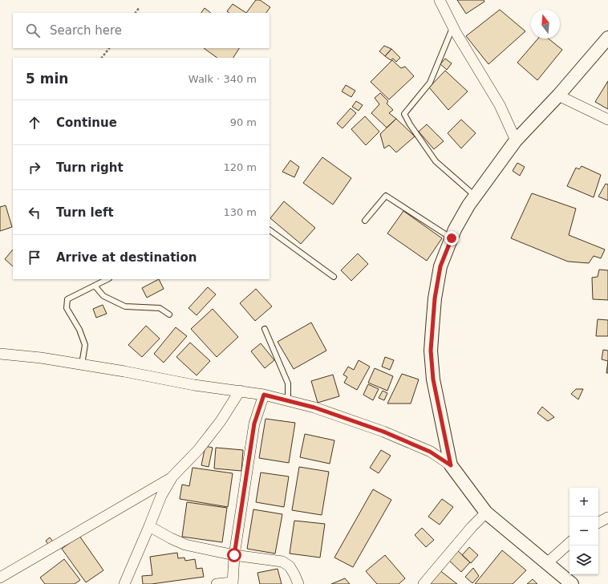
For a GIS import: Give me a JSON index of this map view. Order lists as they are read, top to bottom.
{
  "north": "top",
  "page": {
    "search": "Search here",
    "heading": ["5 min", "Walk · 340 m"],
    "list": [
      ["Continue", "90 m"],
      ["Turn right", "120 m"],
      ["Turn left", "130 m"],
      "Arrive at destination"
    ],
    "map_buttons": ["+", "−"]
  }
}
